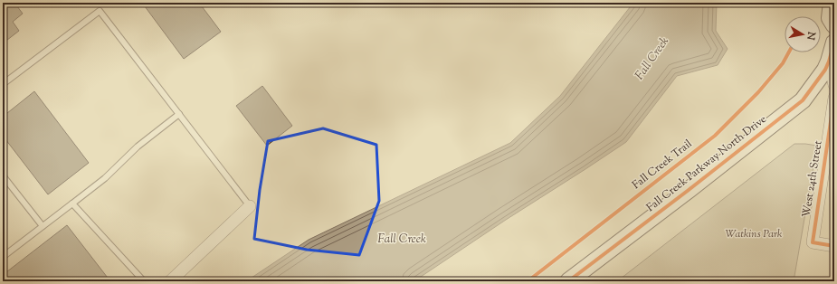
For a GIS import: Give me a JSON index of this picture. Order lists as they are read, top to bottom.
{
  "streets": {
    "street": ["Fall Creek Parkway North Drive", "West 24th Street"],
    "cycle path": ["Fall Creek Trail"]
  },
  "water": ["Fall Creek"],
  "parks": ["Watkins Park"],
  "north": "right"
}
